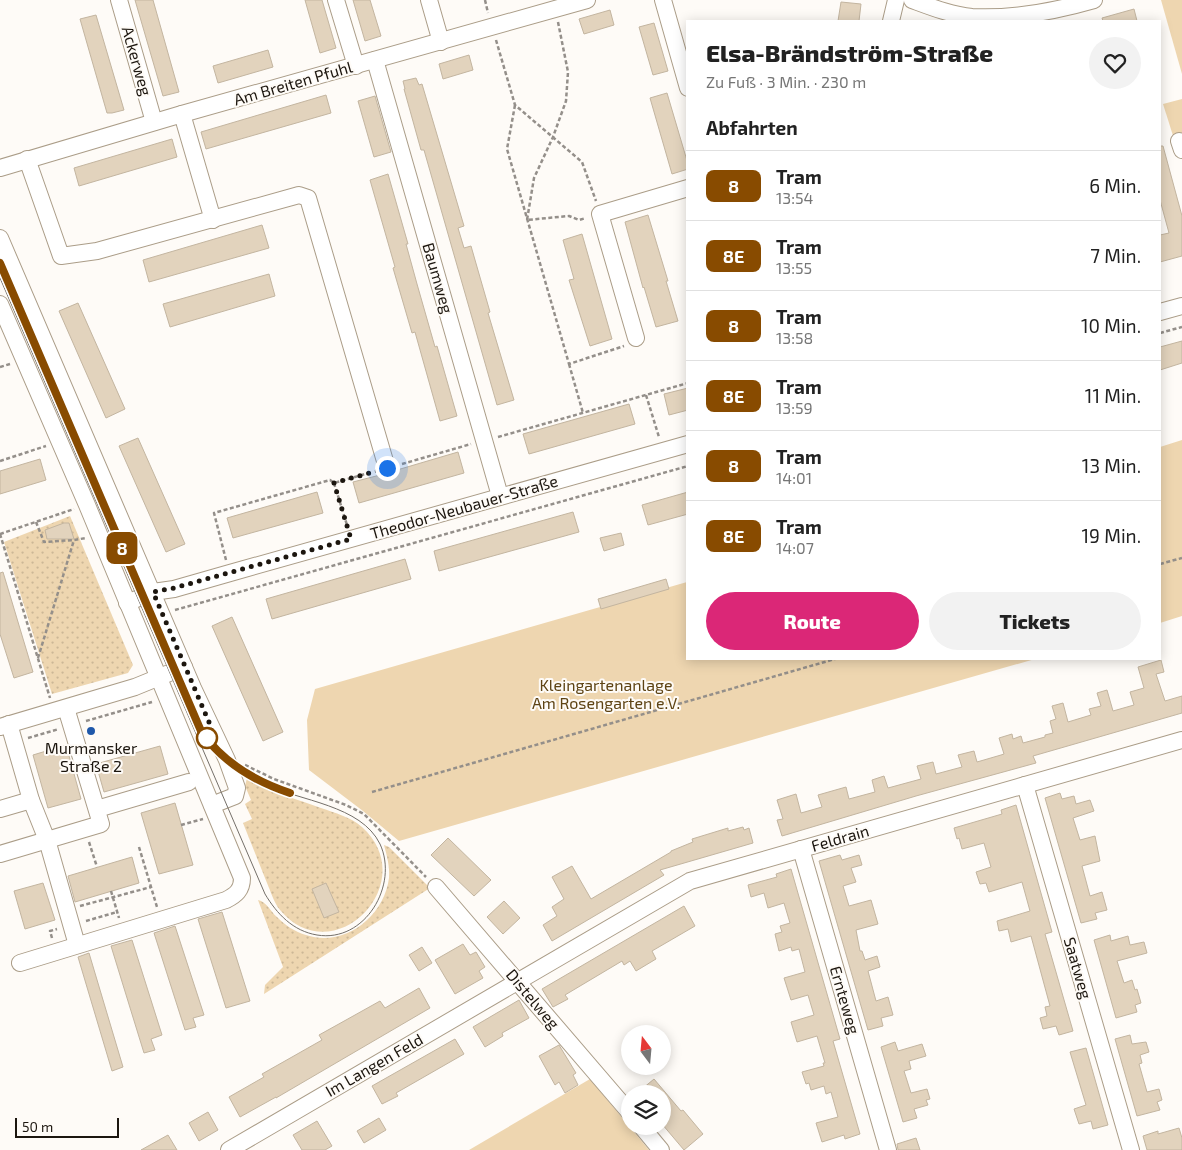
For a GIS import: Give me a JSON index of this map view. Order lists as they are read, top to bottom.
{
  "streets": {
    "street": [
      "Ackerweg",
      "Am Breiten Pfuhl",
      "Baumweg",
      "Theodor-Neubauer-Straße",
      "Feldrain",
      "Saatweg",
      "Distelweg",
      "Ernteweg",
      "Im Langen Feld"
    ]
  },
  "crossings": [
    ["Ackerweg", "Am Breiten Pfuhl"],
    ["Am Breiten Pfuhl", "Baumweg"],
    ["Baumweg", "Theodor-Neubauer-Straße"],
    ["Feldrain", "Saatweg"],
    ["Feldrain", "Distelweg"],
    ["Feldrain", "Ernteweg"],
    ["Feldrain", "Im Langen Feld"],
    ["Distelweg", "Im Langen Feld"]
  ],
  "parks": ["Kleingartenanlage Am Rosengarten e.V."],
  "places": ["Murmansker Straße 2"],
  "lines": ["tram line 8"],
  "scale_bar": "50 m",
  "north": "top",
  "page": {
    "on_map": "8",
    "heading": [
      ["Elsa-Brändström-Straße", "Zu Fuß · 3 Min. · 230 m"],
      "Abfahrten"
    ],
    "list": [
      {
        "mark": "8",
        "name": "Tram",
        "note": "13:54",
        "value": "6 Min."
      },
      {
        "mark": "8E",
        "name": "Tram",
        "note": "13:55",
        "value": "7 Min."
      },
      {
        "mark": "8",
        "name": "Tram",
        "note": "13:58",
        "value": "10 Min."
      },
      {
        "mark": "8E",
        "name": "Tram",
        "note": "13:59",
        "value": "11 Min."
      },
      {
        "mark": "8",
        "name": "Tram",
        "note": "14:01",
        "value": "13 Min."
      },
      {
        "mark": "8E",
        "name": "Tram",
        "note": "14:07",
        "value": "19 Min."
      }
    ],
    "buttons": ["Route", "Tickets"],
    "scale": "50 m"
  }
}
